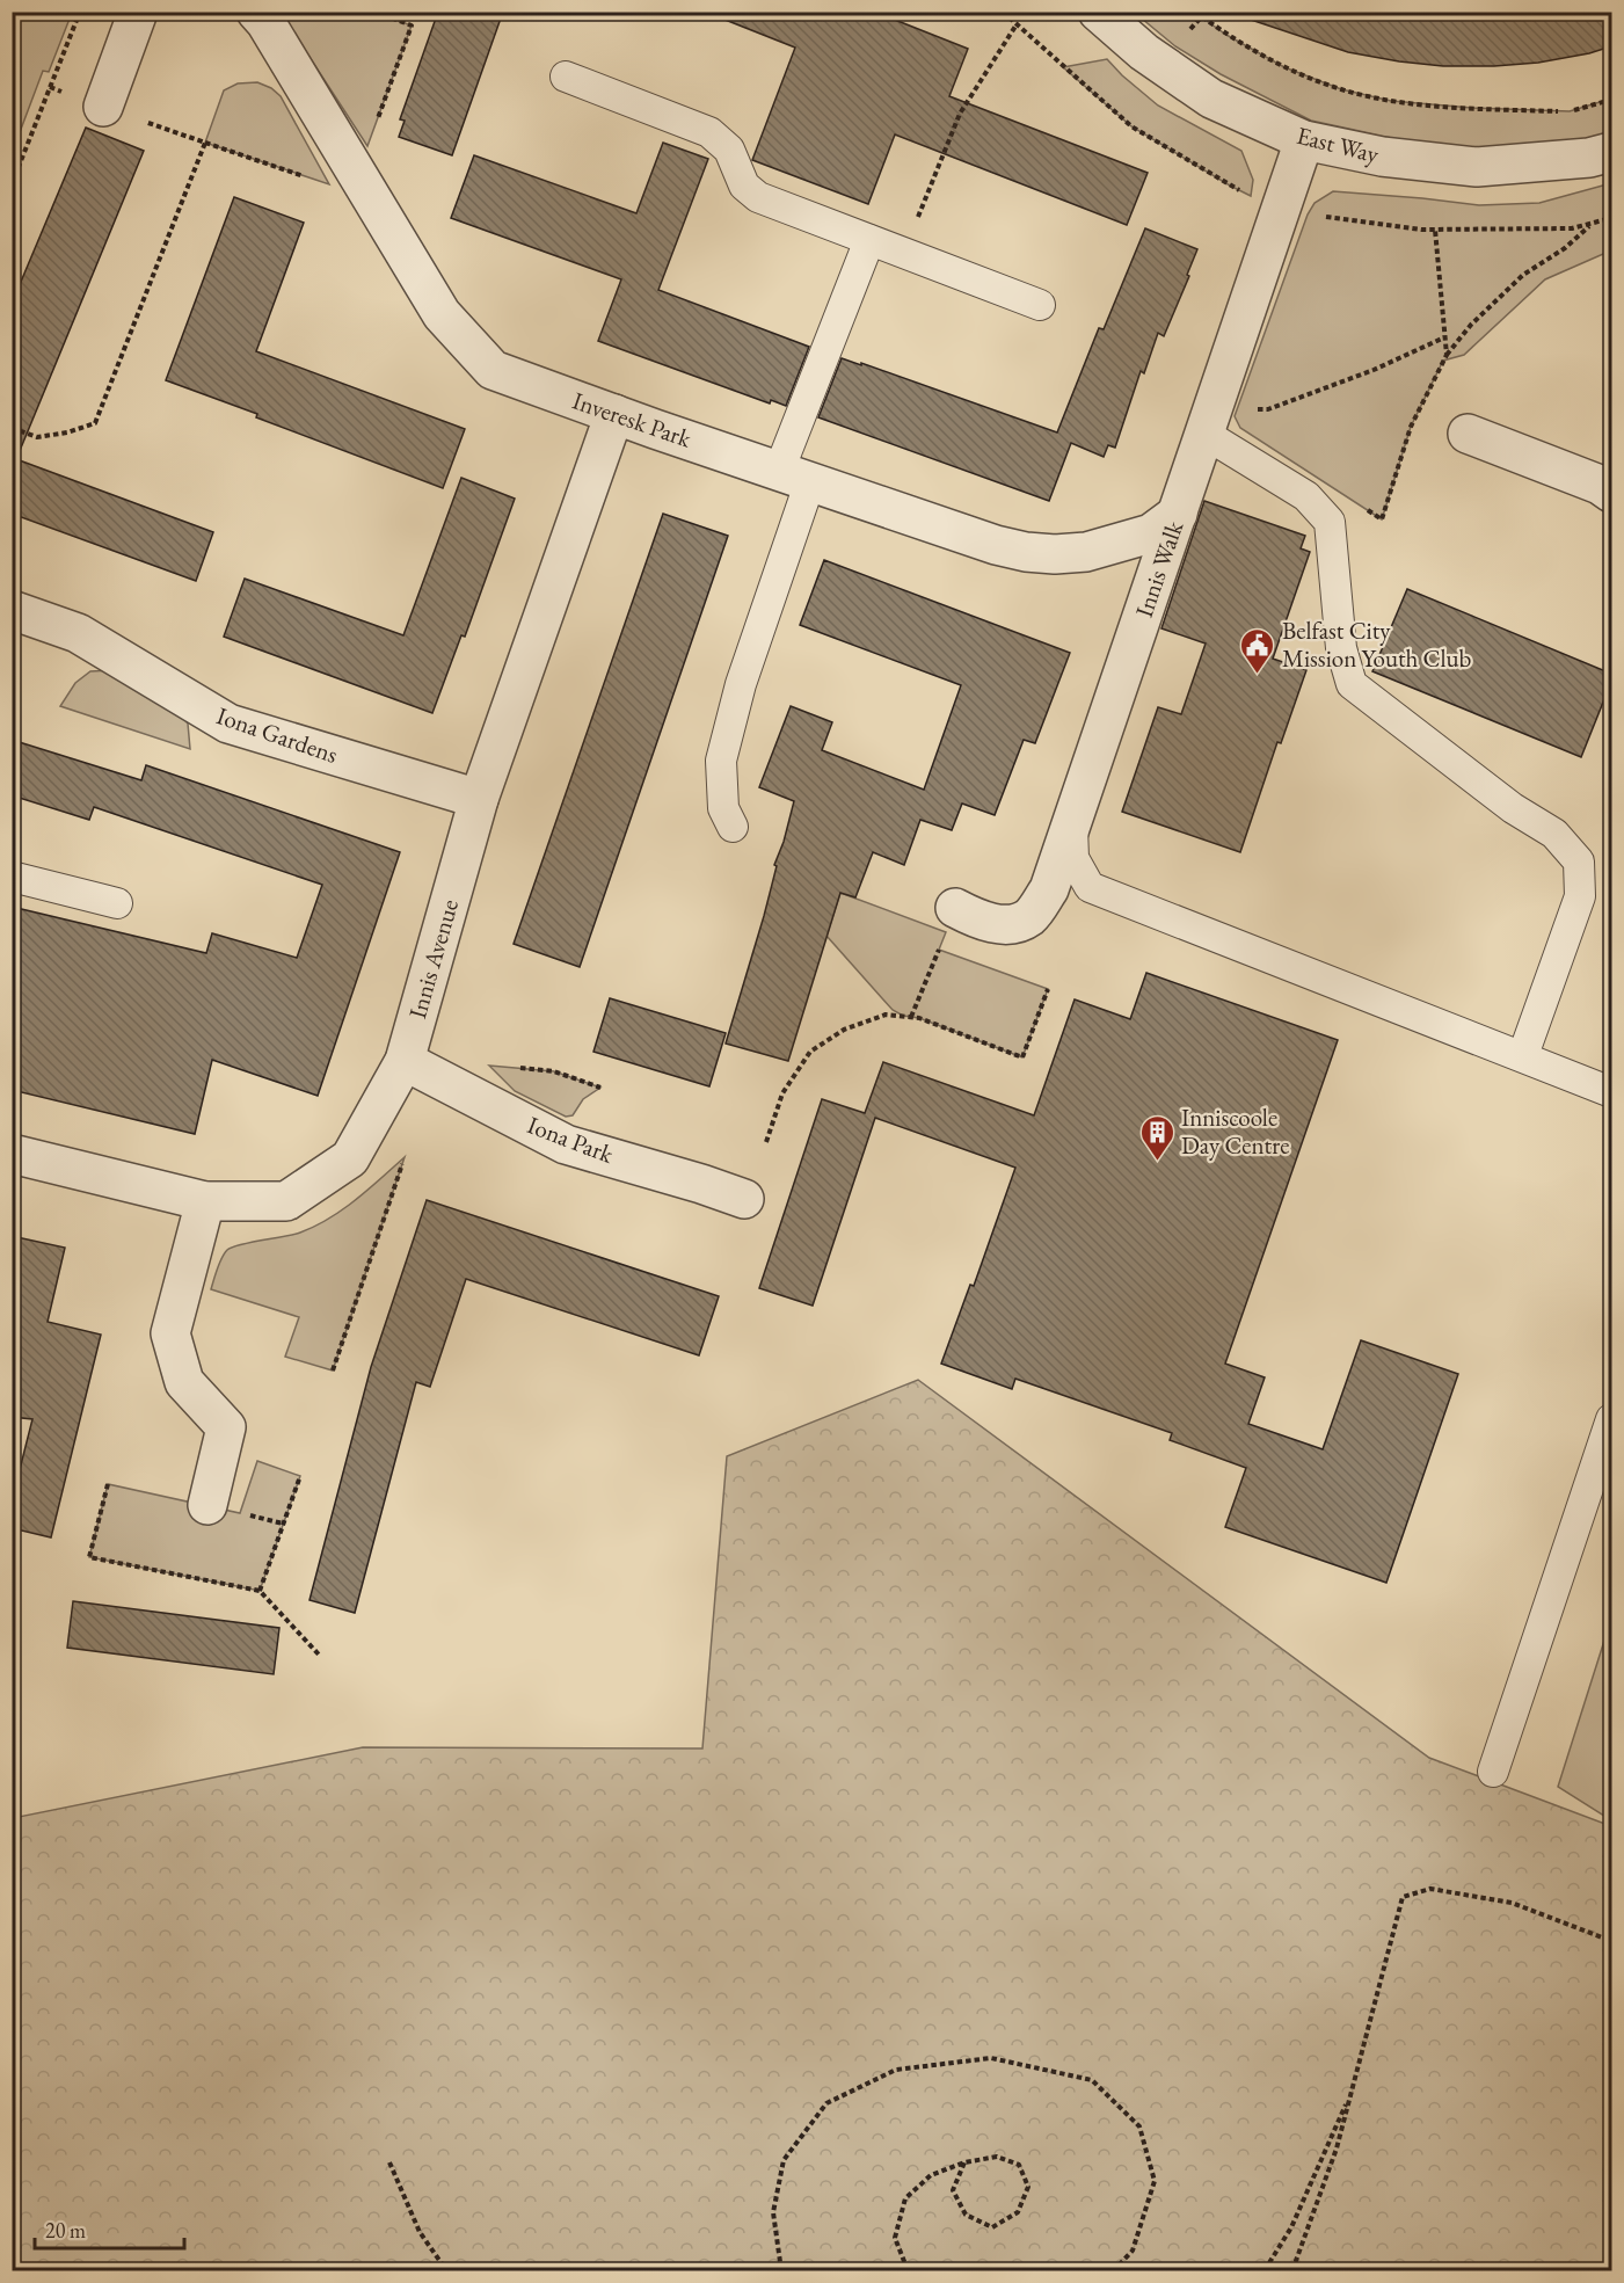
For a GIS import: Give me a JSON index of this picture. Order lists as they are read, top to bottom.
{
  "streets": {
    "street": [
      "East Way",
      "Inveresk Park",
      "Innis Walk",
      "Iona Gardens",
      "Innis Avenue",
      "Iona Park"
    ]
  },
  "crossings": [
    ["East Way", "Innis Walk"],
    ["Inveresk Park", "Innis Walk"],
    ["Inveresk Park", "Innis Avenue"],
    ["Iona Gardens", "Innis Avenue"],
    ["Innis Avenue", "Iona Park"]
  ],
  "places": {
    "public building": ["Belfast City Mission Youth Club"],
    "building": ["Inniscoole Day Centre"]
  },
  "scale_bar": "20 m"
}
